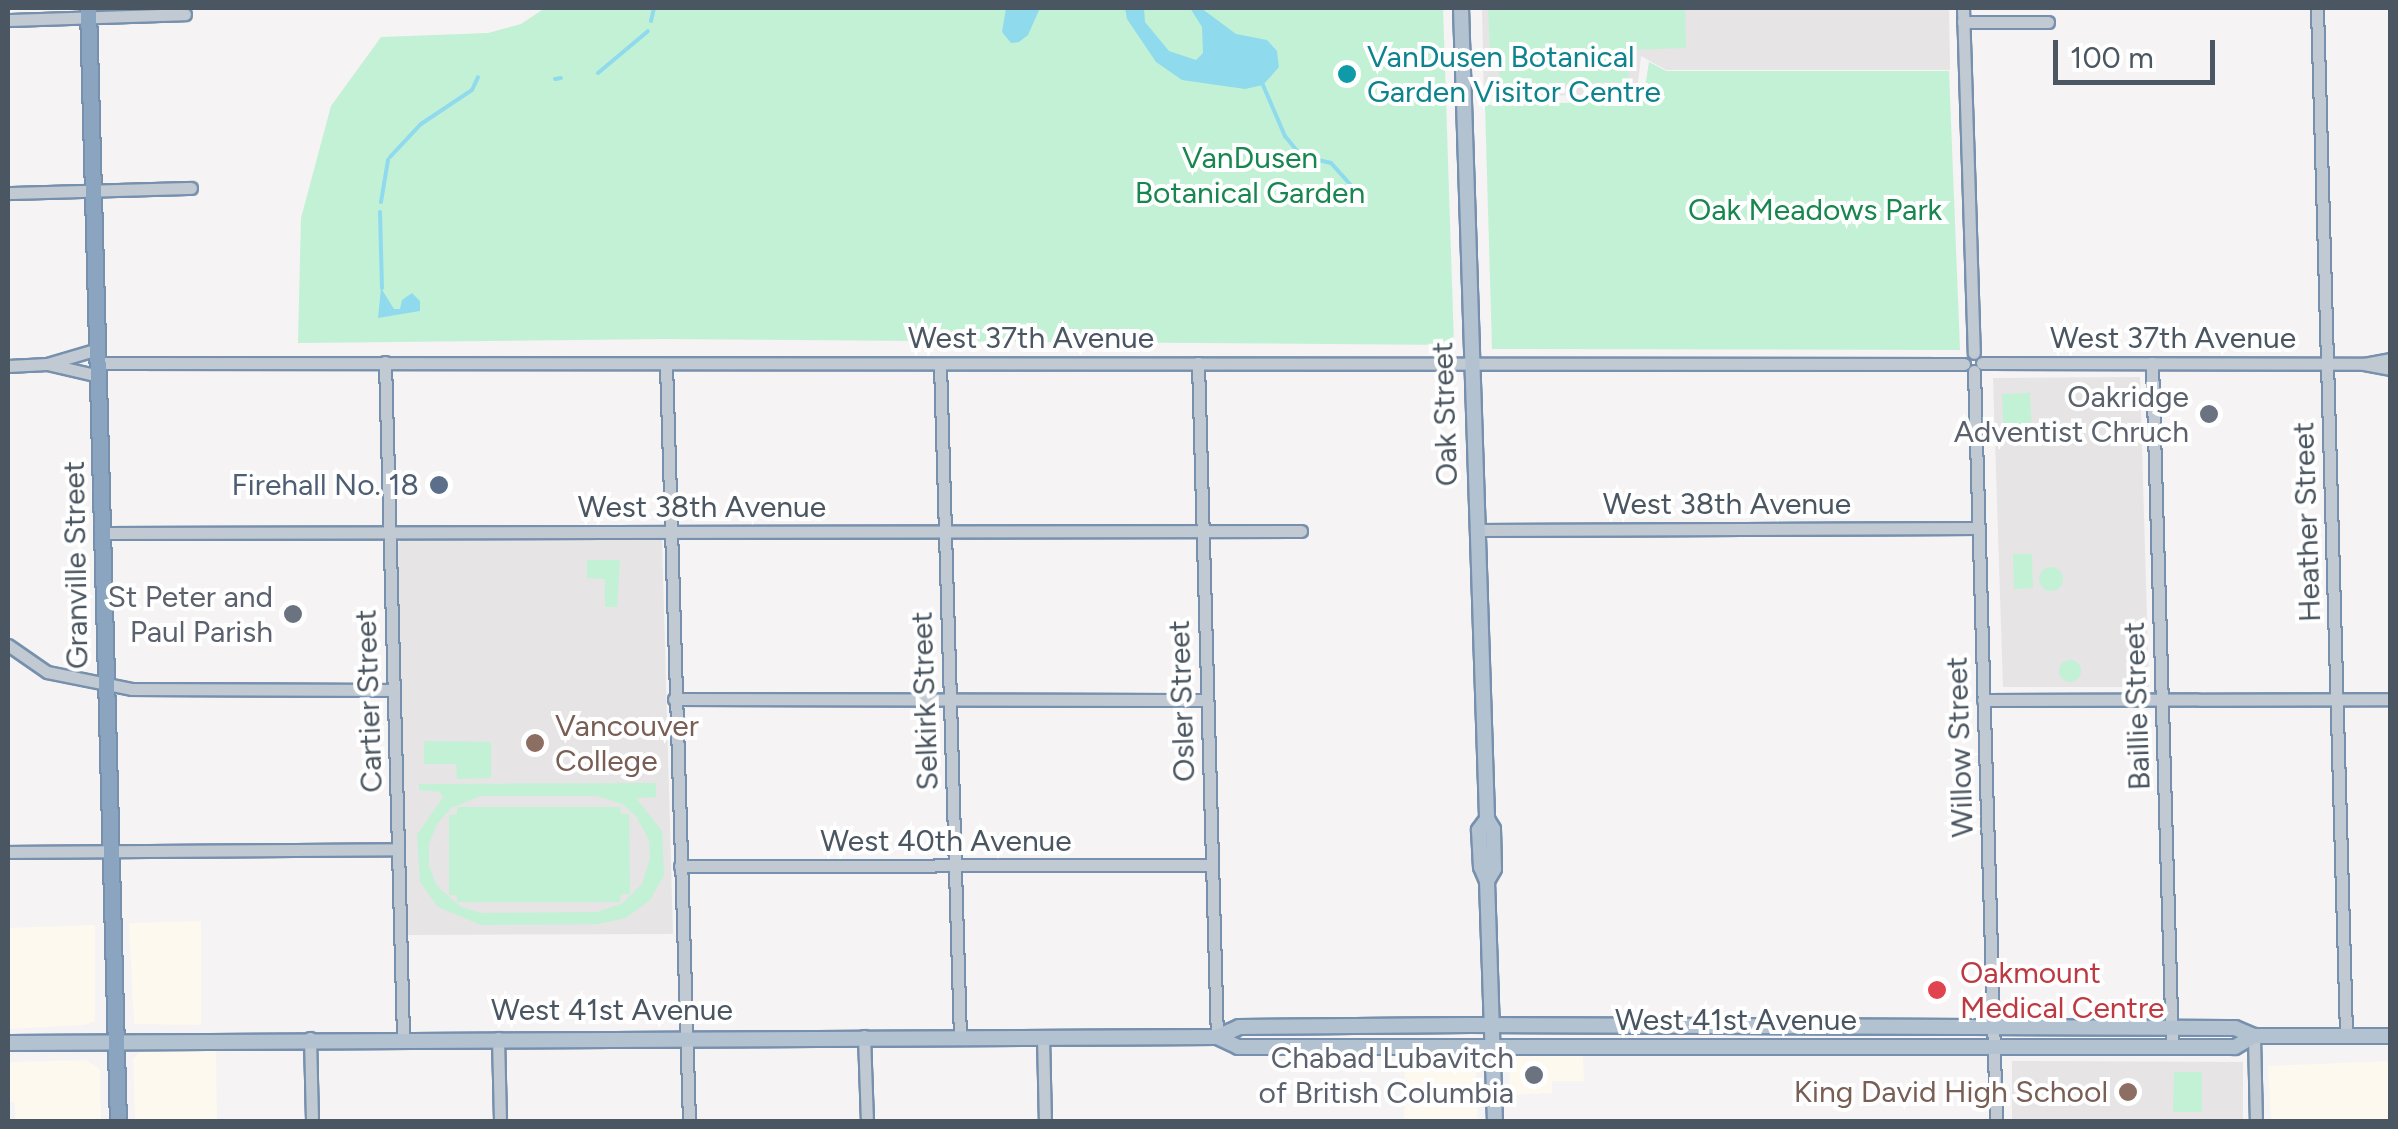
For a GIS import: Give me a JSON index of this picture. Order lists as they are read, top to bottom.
{
  "streets": {
    "highway": ["Granville Street"],
    "main road": ["Oak Street", "West 41st Avenue"],
    "street": [
      "West 37th Avenue",
      "West 38th Avenue",
      "Heather Street",
      "Cartier Street",
      "Selkirk Street",
      "Osler Street",
      "Baillie Street",
      "Willow Street",
      "West 40th Avenue"
    ]
  },
  "crossings": [
    ["West 37th Avenue", "Oak Street"],
    ["West 37th Avenue", "Heather Street"],
    ["West 37th Avenue", "Granville Street"],
    ["West 37th Avenue", "Cartier Street"],
    ["West 37th Avenue", "Selkirk Street"],
    ["West 37th Avenue", "Osler Street"],
    ["West 37th Avenue", "Baillie Street"],
    ["West 37th Avenue", "Willow Street"],
    ["Oak Street", "West 38th Avenue"],
    ["Oak Street", "West 41st Avenue"],
    ["West 38th Avenue", "Granville Street"],
    ["West 38th Avenue", "Cartier Street"],
    ["West 38th Avenue", "Selkirk Street"],
    ["West 38th Avenue", "Osler Street"],
    ["West 38th Avenue", "Willow Street"],
    ["Heather Street", "West 41st Avenue"],
    ["Granville Street", "West 41st Avenue"],
    ["Cartier Street", "West 41st Avenue"],
    ["Selkirk Street", "West 40th Avenue"],
    ["Selkirk Street", "West 41st Avenue"],
    ["Osler Street", "West 40th Avenue"],
    ["Osler Street", "West 41st Avenue"],
    ["Baillie Street", "West 41st Avenue"],
    ["Willow Street", "West 41st Avenue"]
  ],
  "parks": ["VanDusen Botanical Garden", "Oak Meadows Park"],
  "places": [
    "VanDusen Botanical Garden Visitor Centre",
    "Oakridge Adventist Chruch",
    "Firehall No. 18",
    "St Peter and Paul Parish",
    "Vancouver College",
    "Oakmount Medical Centre",
    "Chabad Lubavitch of British Columbia",
    "King David High School"
  ],
  "scale_bar": "100 m"
}
